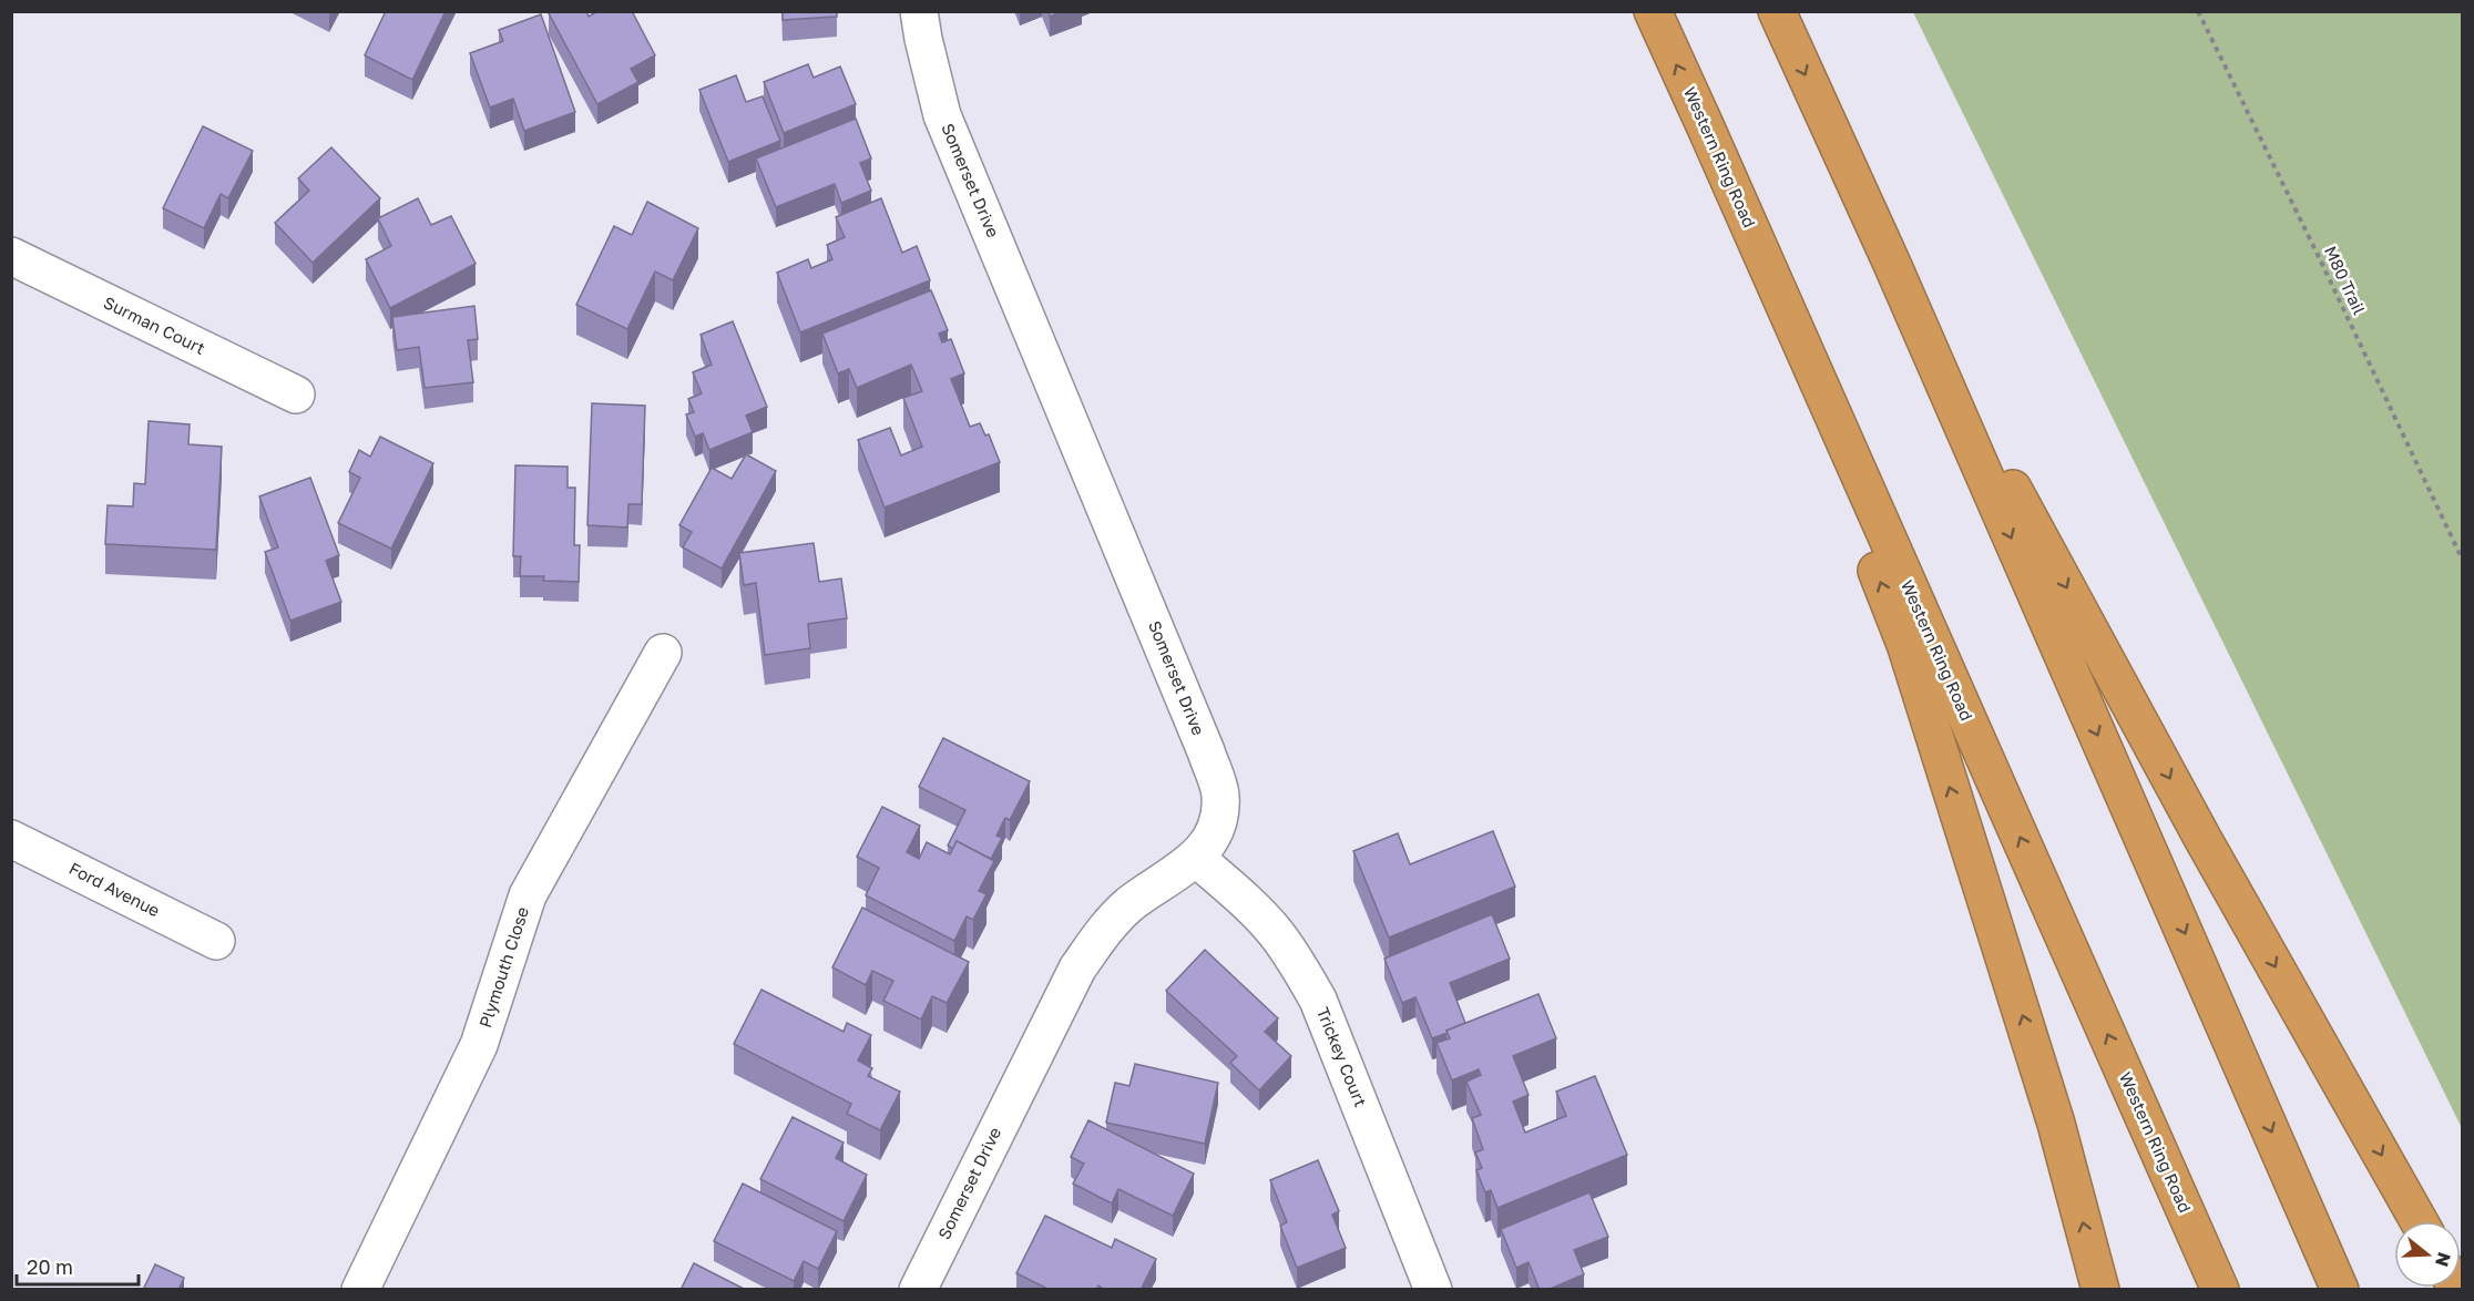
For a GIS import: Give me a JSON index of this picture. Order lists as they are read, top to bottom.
{
  "streets": {
    "highway": ["Western Ring Road"],
    "street": [
      "Somerset Drive",
      "Surman Court",
      "Ford Avenue",
      "Plymouth Close",
      "Trickey Court"
    ],
    "path": ["M80 Trail"]
  },
  "crossings": [
    ["Somerset Drive", "Trickey Court"]
  ],
  "scale_bar": "20 m",
  "north": "right"
}
